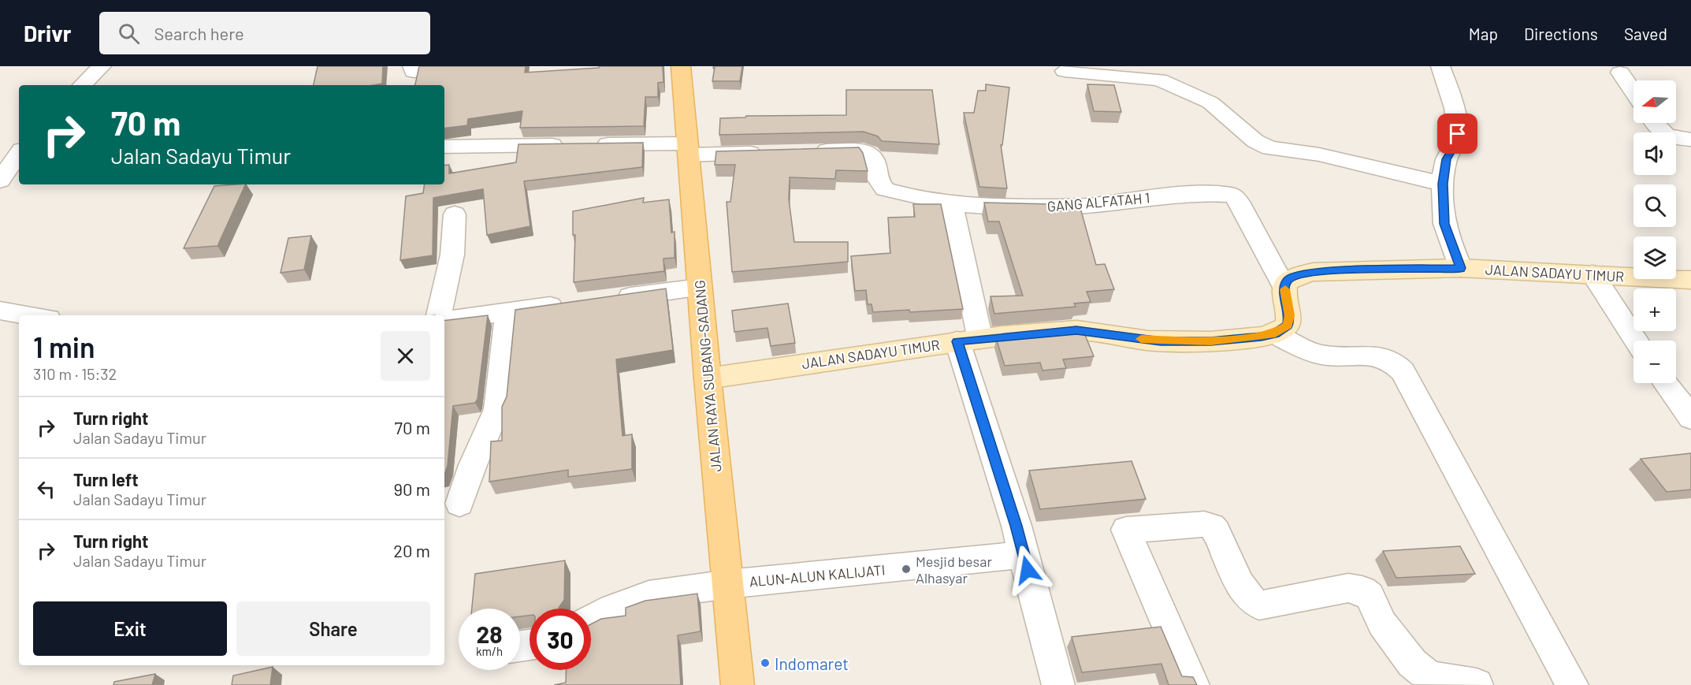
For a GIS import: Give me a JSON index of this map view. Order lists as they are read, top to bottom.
{
  "streets": {
    "main road": ["JALAN RAYA SUBANG-SADANG"],
    "street": ["GANG ALFATAH 1", "JALAN SADAYU TIMUR", "ALUN-ALUN KALIJATI"]
  },
  "crossings": [
    ["GANG ALFATAH 1", "JALAN SADAYU TIMUR"],
    ["JALAN SADAYU TIMUR", "JALAN RAYA SUBANG-SADANG"],
    ["JALAN RAYA SUBANG-SADANG", "ALUN-ALUN KALIJATI"]
  ],
  "places": ["Mesjid besar Alhasyar", "Indomaret"],
  "north": "left",
  "page": {
    "header": "Drivr",
    "search": "Search here",
    "nav": ["Map", "Directions", "Saved"],
    "map_buttons": ["+", "−"],
    "turn": ["70 m", "Jalan Sadayu Timur"],
    "heading": ["1 min", "310 m · 15:32"],
    "list": [
      {
        "name": "Turn right",
        "note": "Jalan Sadayu Timur",
        "value": "70 m"
      },
      {
        "name": "Turn left",
        "note": "Jalan Sadayu Timur",
        "value": "90 m"
      },
      {
        "name": "Turn right",
        "note": "Jalan Sadayu Timur",
        "value": "20 m"
      }
    ],
    "buttons": ["Exit", "Share"],
    "speed": "28 km/h",
    "limit": "30"
  }
}
